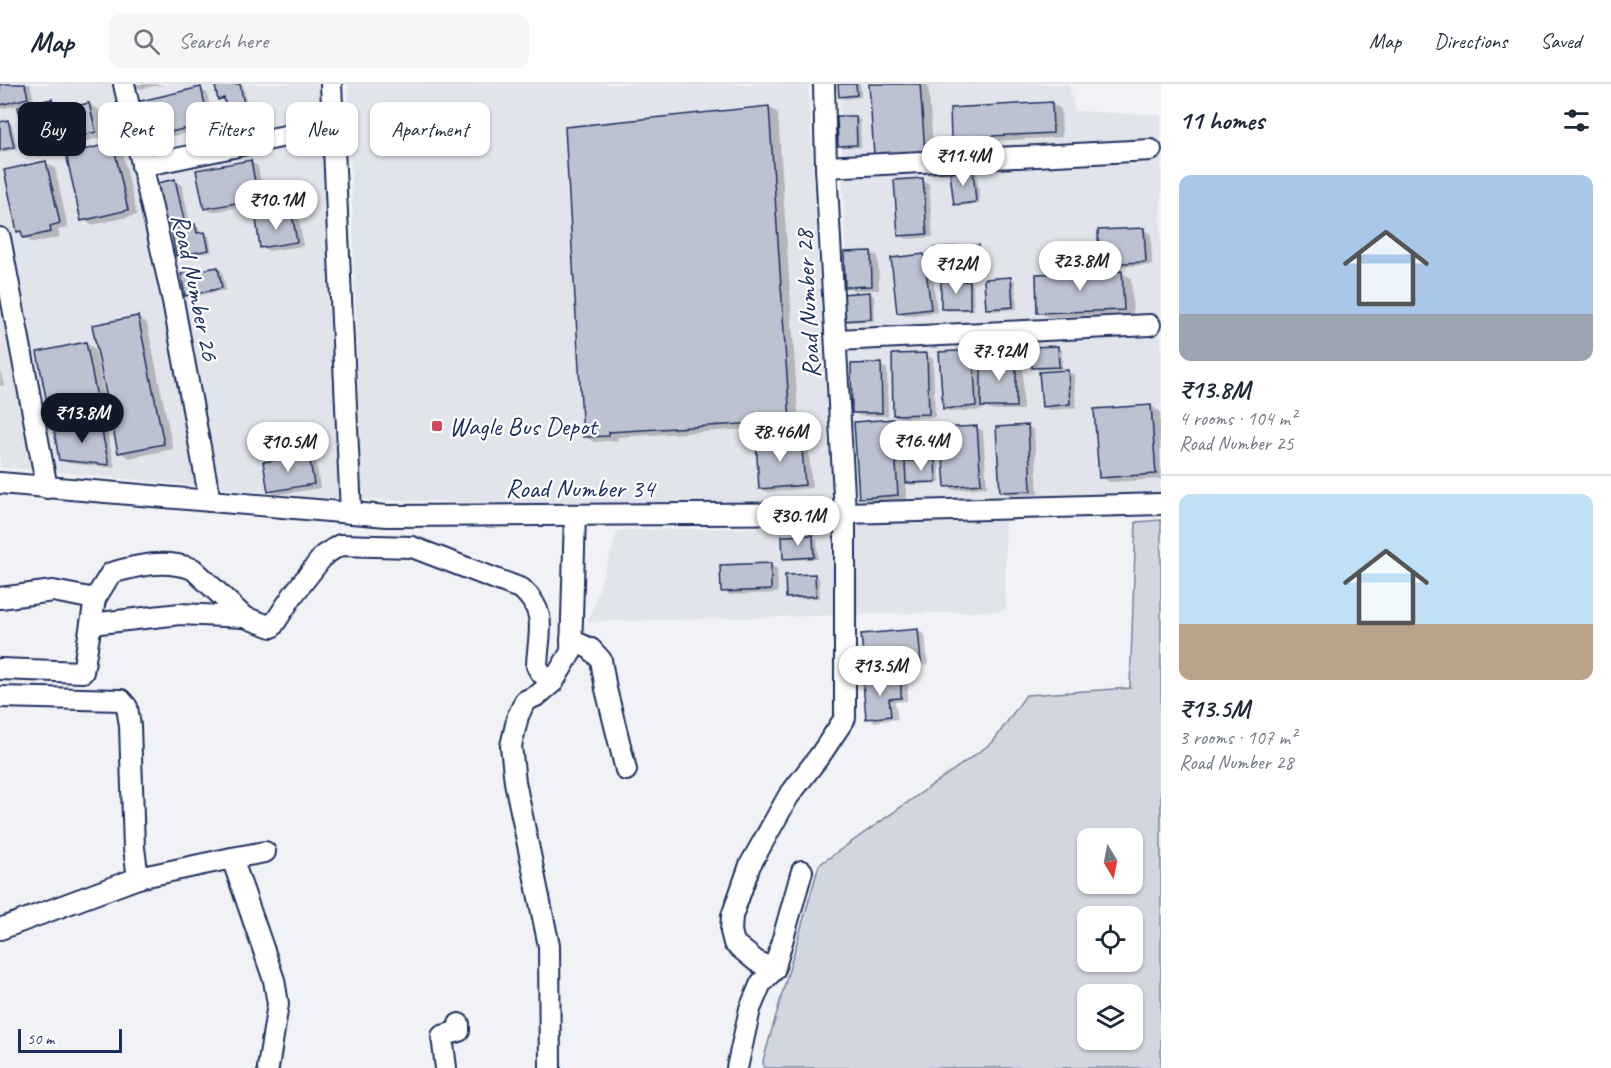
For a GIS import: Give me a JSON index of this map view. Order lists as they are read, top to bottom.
{
  "streets": {
    "street": ["Road Number 26", "Road Number 28", "Road Number 34"]
  },
  "crossings": [
    ["Road Number 26", "Road Number 34"],
    ["Road Number 28", "Road Number 34"]
  ],
  "places": {
    "transit": ["Wagle Bus Depot"]
  },
  "scale_bar": "50 m",
  "north": "bottom",
  "page": {
    "header": "Map",
    "search": "Search here",
    "nav": ["Map", "Directions", "Saved"],
    "heading": "11 homes",
    "chip": [
      "Buy",
      "Rent",
      "Filters",
      "New",
      "Apartment"
    ],
    "price": [
      "₹11.4M",
      "₹10.1M",
      "₹23.8M",
      "₹12M",
      "₹7.92M",
      "₹13.8M",
      "₹8.46M",
      "₹16.4M",
      "₹10.5M",
      "₹30.1M",
      "₹13.5M"
    ],
    "list": [
      {
        "name": "₹13.8M",
        "note": "4 rooms · 104 m² · Road Number 25"
      },
      {
        "name": "₹13.5M",
        "note": "3 rooms · 107 m² · Road Number 28"
      }
    ],
    "scale": "50 m"
  }
}
